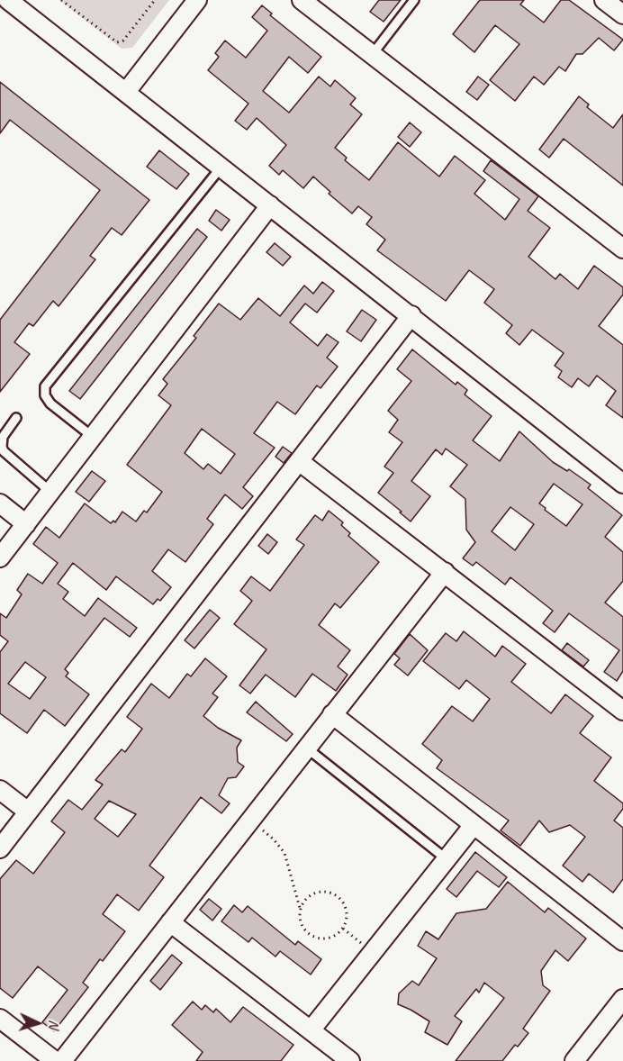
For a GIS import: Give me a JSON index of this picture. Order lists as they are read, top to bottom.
{
  "north": "right"
}
